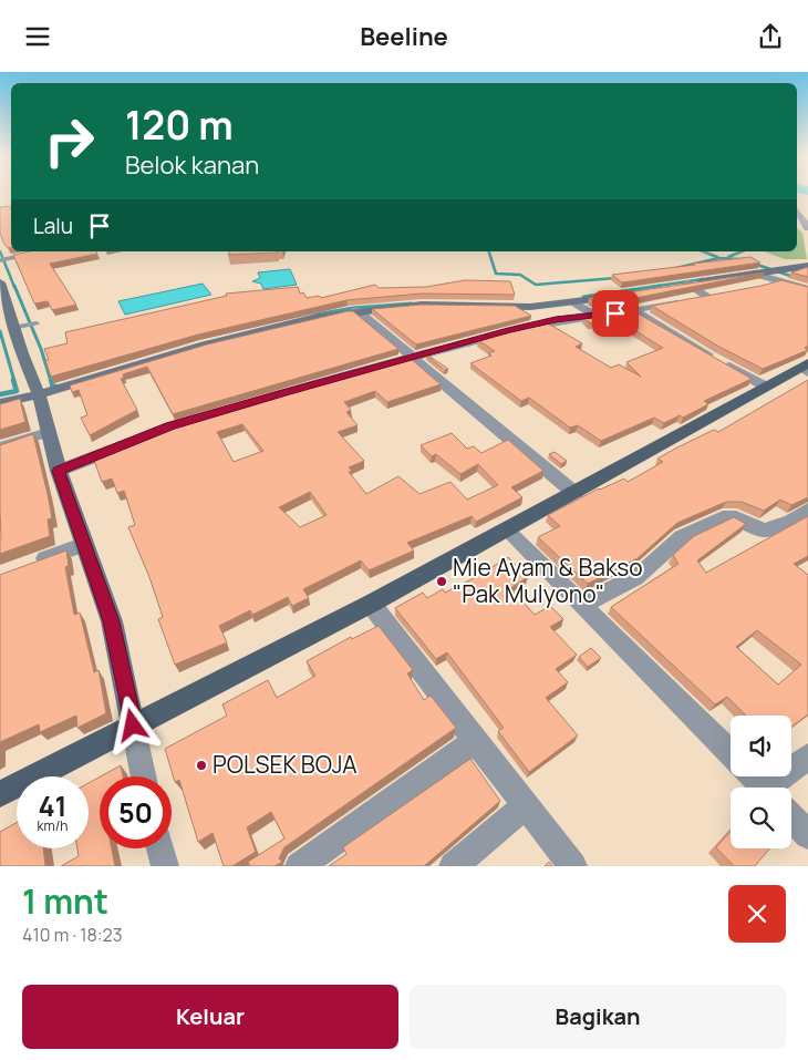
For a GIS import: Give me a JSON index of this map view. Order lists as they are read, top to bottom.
{
  "places": ["Mie Ayam & Bakso \"Pak Mulyono\"", "POLSEK BOJA"],
  "page": {
    "header": "Beeline",
    "turn": ["120 m", "Belok kanan"],
    "then": "Lalu",
    "speed": "41 km/h",
    "limit": "50",
    "heading": ["1 mnt", "410 m · 18:23"],
    "buttons": ["Keluar", "Bagikan"]
  }
}
